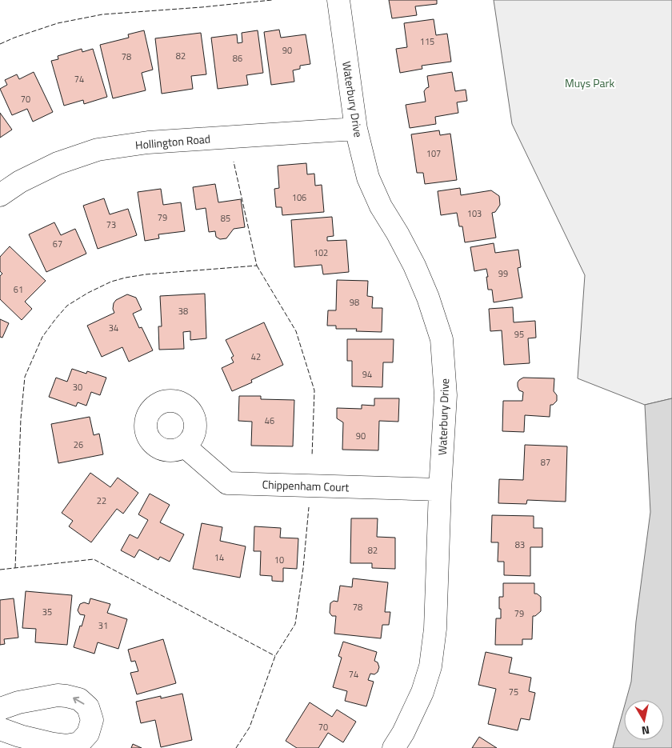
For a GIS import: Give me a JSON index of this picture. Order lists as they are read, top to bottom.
{
  "streets": {
    "street": ["Waterbury Drive", "Hollington Road", "Chippenham Court"]
  },
  "crossings": [
    ["Waterbury Drive", "Hollington Road"],
    ["Waterbury Drive", "Chippenham Court"]
  ],
  "parks": ["Muys Park"],
  "house_numbers": [
    "115",
    "90",
    "82",
    "78",
    "86",
    "74",
    "70",
    "107",
    "106",
    "103",
    "79",
    "85",
    "73",
    "67",
    "102",
    "99",
    "61",
    "98",
    "38",
    "34",
    "95",
    "42",
    "94",
    "30",
    "46",
    "90",
    "26",
    "87",
    "22",
    "83",
    "82",
    "14",
    "10",
    "78",
    "35",
    "79",
    "31",
    "74",
    "75",
    "70"
  ],
  "north": "bottom"
}
